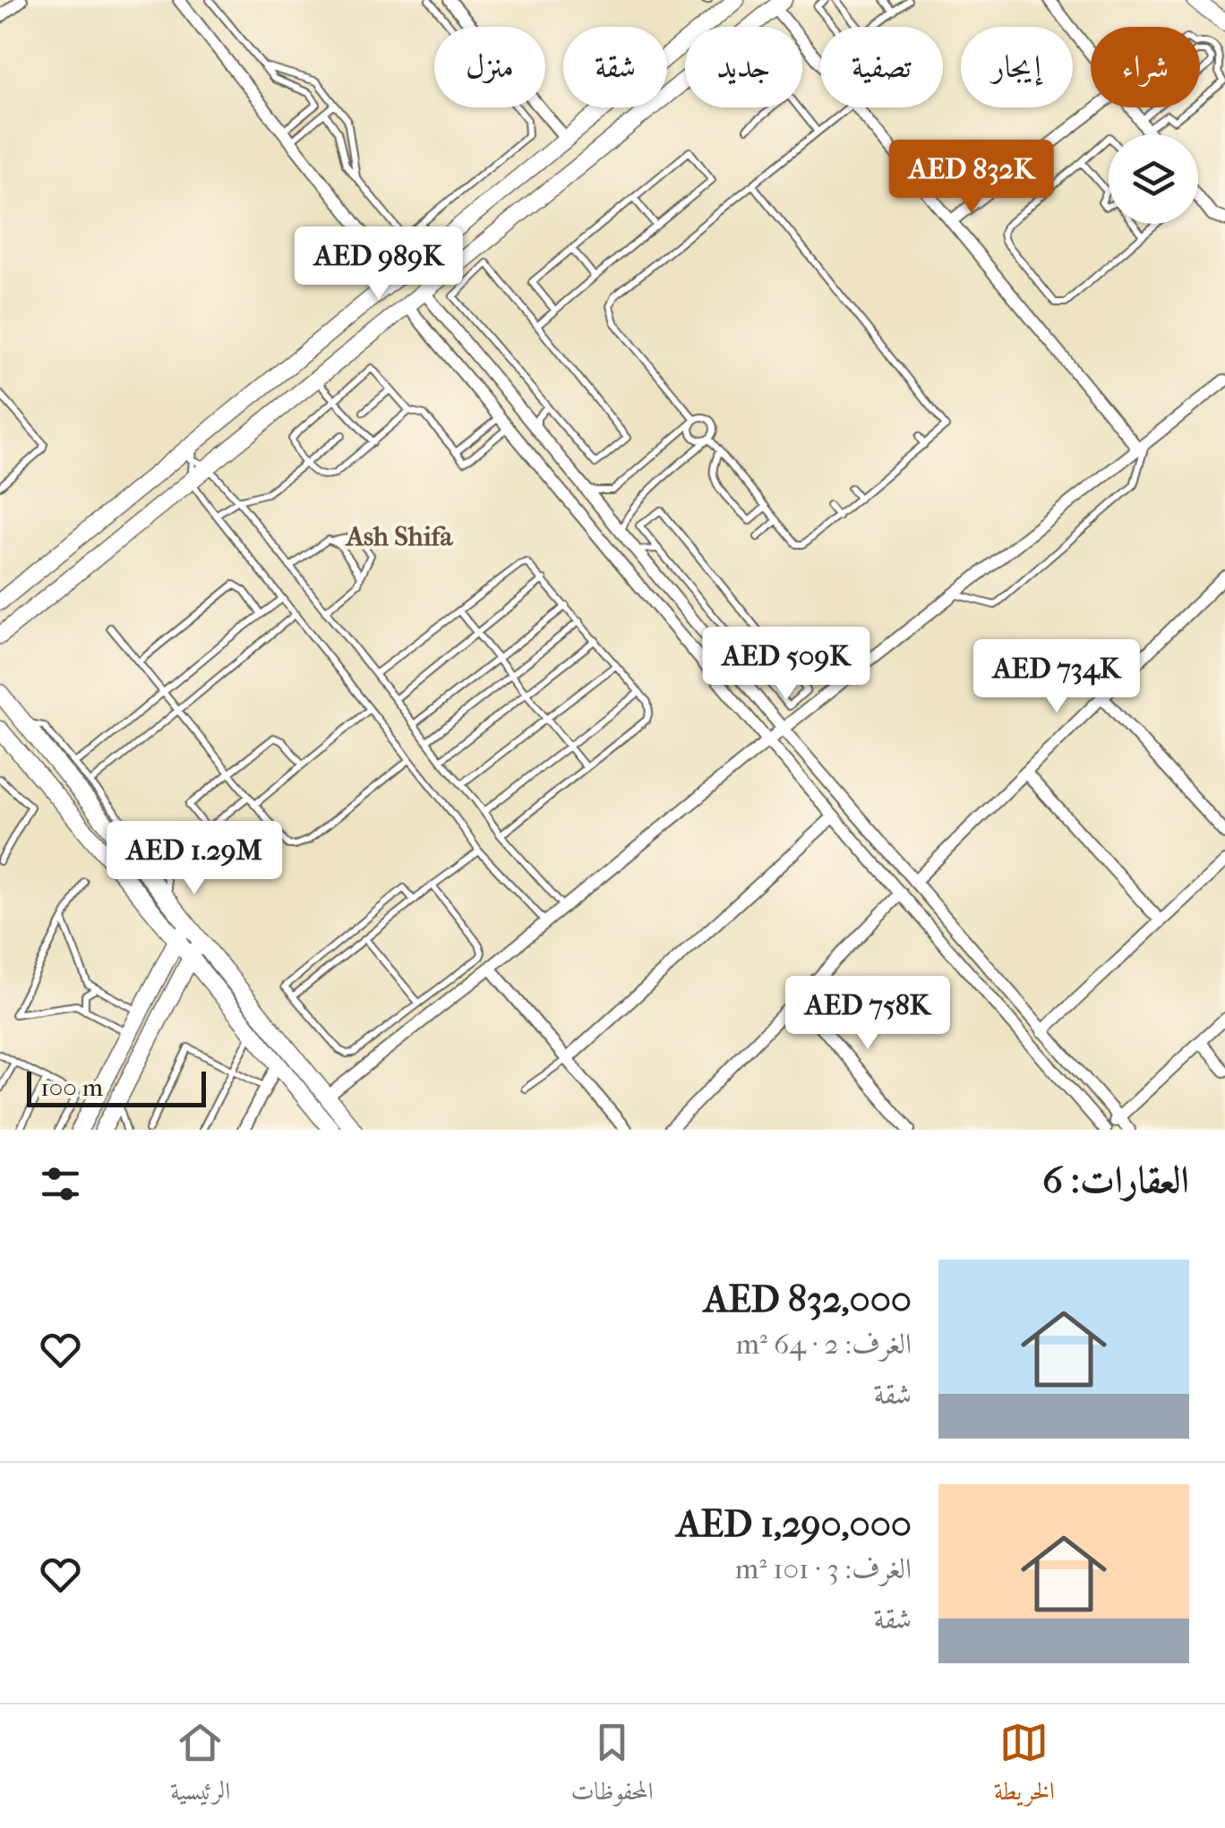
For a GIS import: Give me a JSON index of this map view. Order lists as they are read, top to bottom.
{
  "districts": ["Ash Shifa"],
  "scale_bar": "100 m",
  "page": {
    "chip": [
      "شراء",
      "إيجار",
      "تصفية",
      "جديد",
      "شقة",
      "منزل"
    ],
    "price": [
      "AED 832K",
      "AED 989K",
      "AED 509K",
      "AED 734K",
      "AED 1.29M",
      "AED 758K"
    ],
    "scale": "100 m",
    "heading": "العقارات: 6",
    "list": [
      {
        "name": "AED 832,000",
        "note": "الغرف: 2 · 64 m² · شقة"
      },
      {
        "name": "AED 1,290,000",
        "note": "الغرف: 3 · 101 m² · شقة"
      }
    ],
    "tabs": ["الخريطة", "المحفوظات", "الرئيسية"]
  }
}
